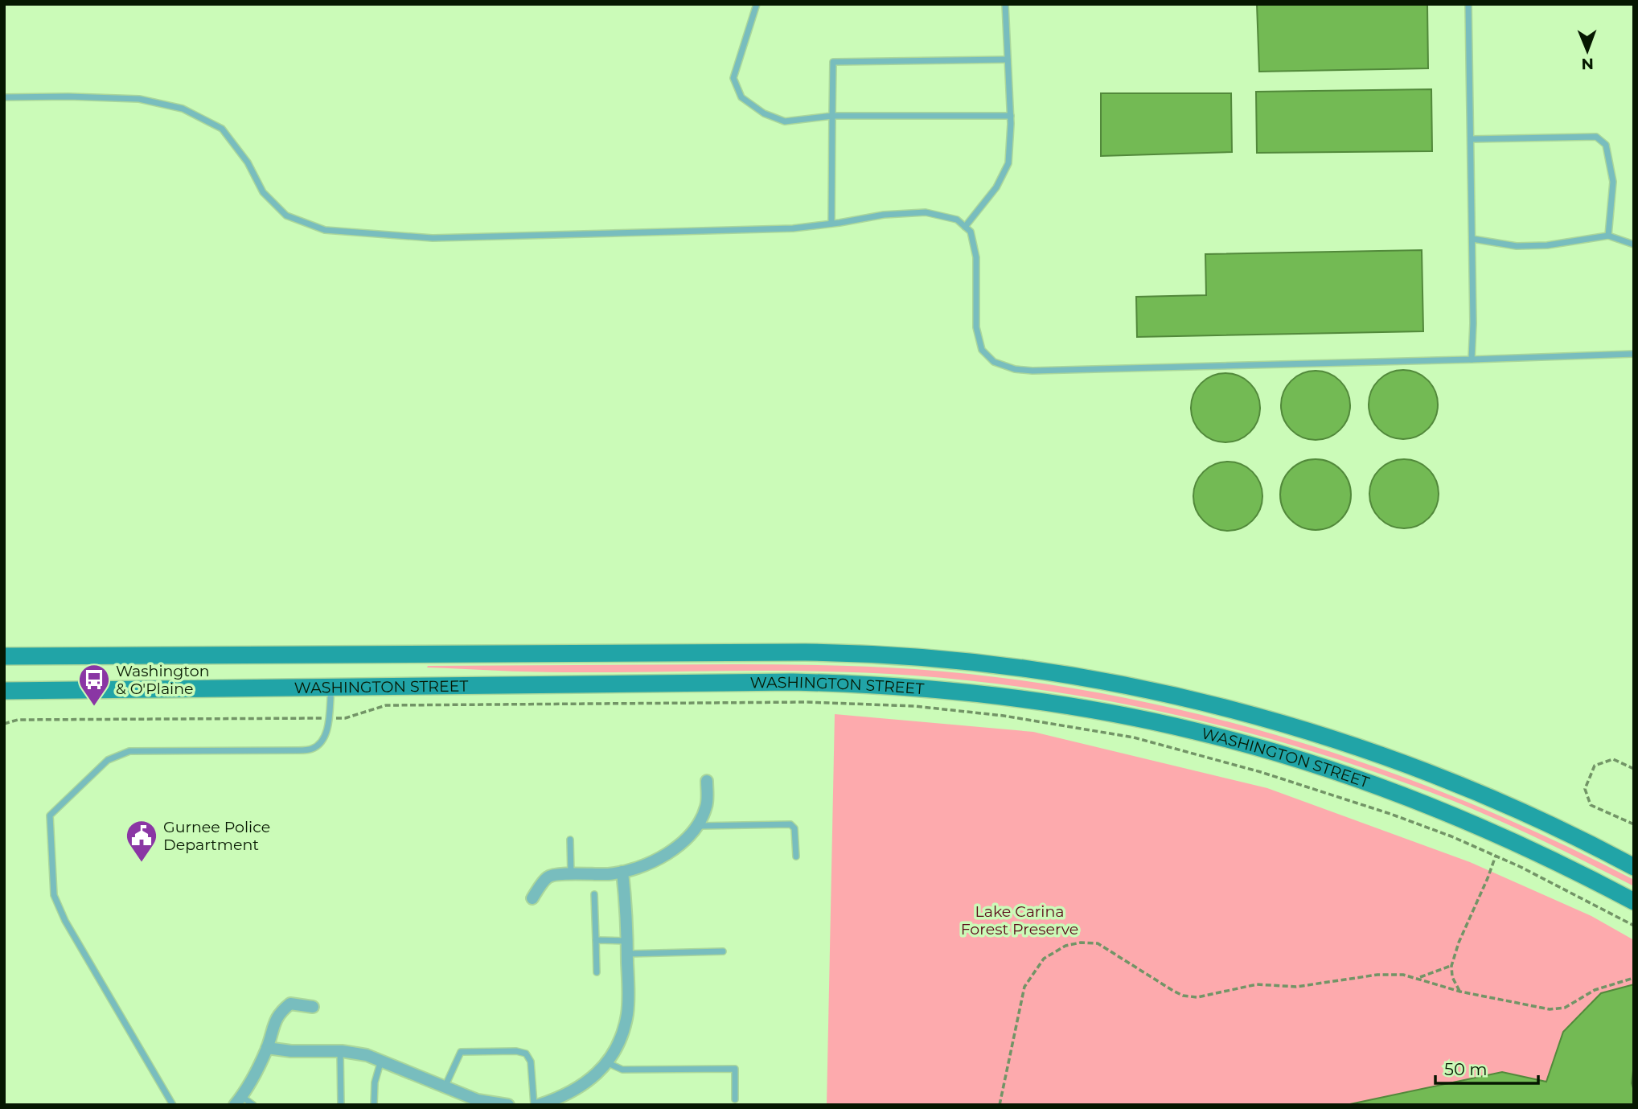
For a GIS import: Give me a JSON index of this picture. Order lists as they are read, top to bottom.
{
  "streets": {
    "main road": ["WASHINGTON STREET"]
  },
  "parks": ["Lake Carina Forest Preserve"],
  "places": {
    "bus stop": ["Washington & O'Plaine"],
    "public building": ["Gurnee Police Department"]
  },
  "scale_bar": "50 m",
  "north": "bottom"
}
